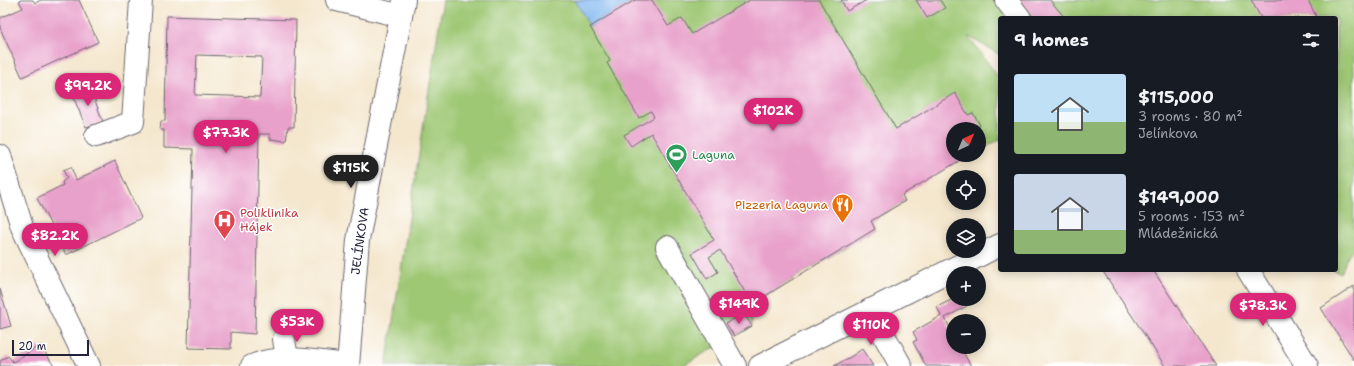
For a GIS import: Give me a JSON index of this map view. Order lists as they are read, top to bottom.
{
  "streets": {
    "street": ["JELÍNKOVA"]
  },
  "places": {
    "sports": ["Laguna"],
    "restaurant": ["Pizzeria Laguna"],
    "hospital": ["Poliklinika Hájek"]
  },
  "scale_bar": "20 m",
  "north": "top right",
  "page": {
    "heading": "9 homes",
    "list": [
      {
        "name": "$115,000",
        "note": "3 rooms · 80 m² · Jelínkova"
      },
      {
        "name": "$149,000",
        "note": "5 rooms · 153 m² · Mládežnická"
      }
    ],
    "price": [
      "$99.2K",
      "$102K",
      "$77.3K",
      "$115K",
      "$82.2K",
      "$149K",
      "$78.3K",
      "$53K",
      "$110K"
    ],
    "map_buttons": ["+", "−"],
    "scale": "20 m"
  }
}
